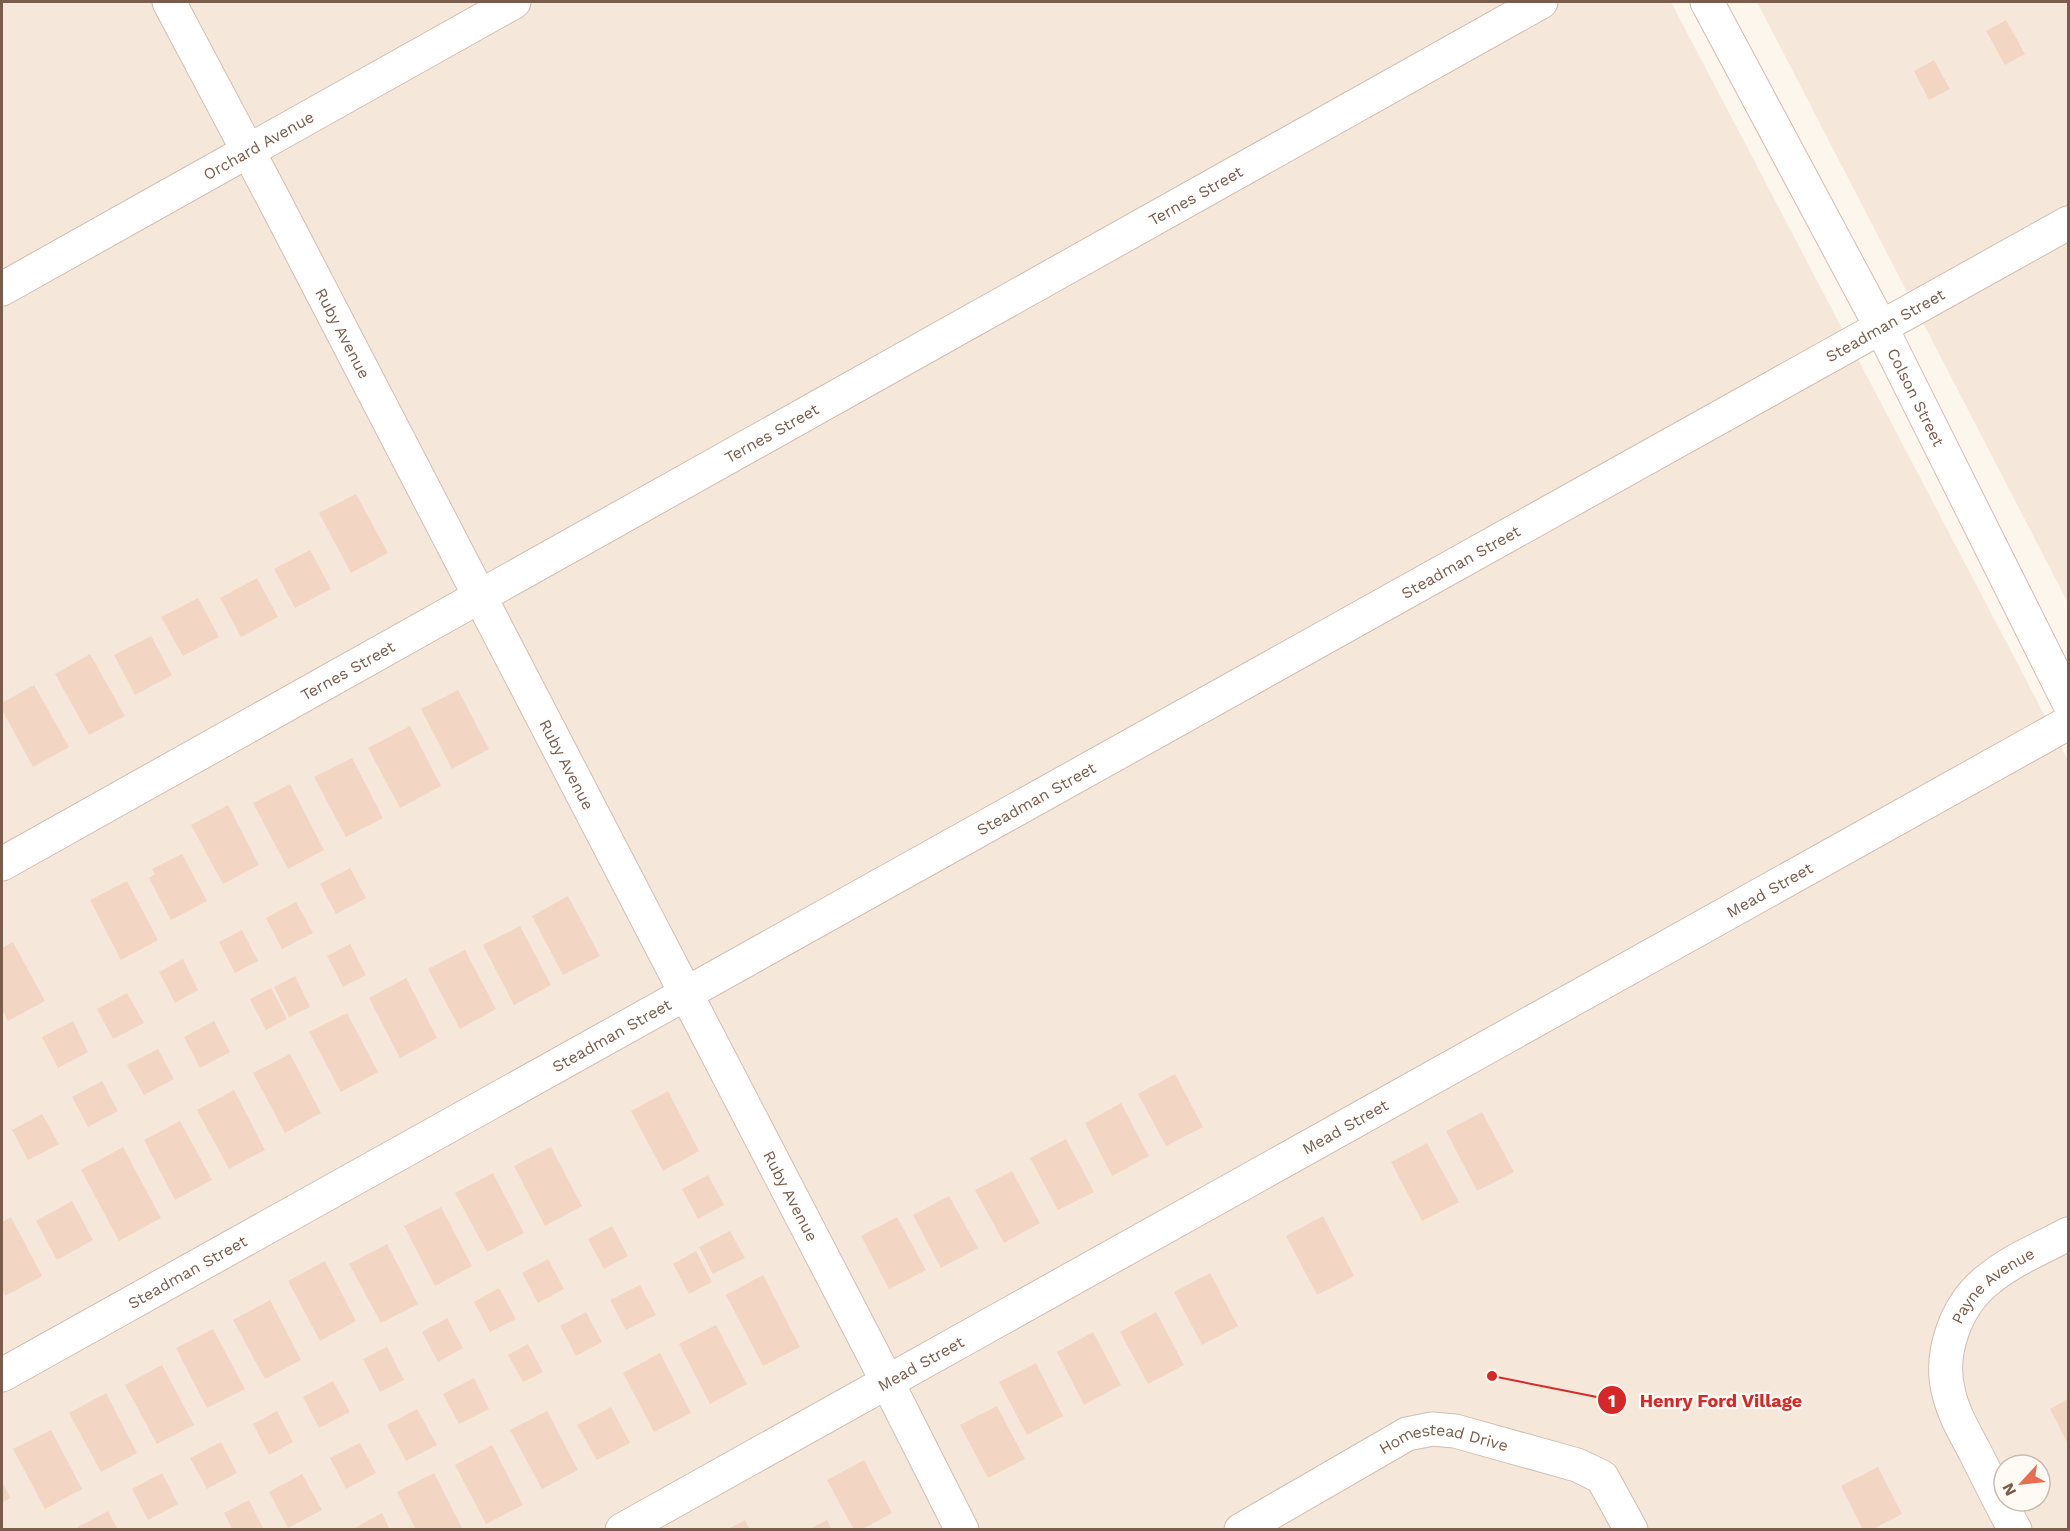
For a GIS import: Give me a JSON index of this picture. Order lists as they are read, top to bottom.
{
  "streets": {
    "street": [
      "Orchard Avenue",
      "Ternes Street",
      "Steadman Street",
      "Ruby Avenue",
      "Colson Street",
      "Mead Street",
      "Payne Avenue",
      "Homestead Drive"
    ]
  },
  "crossings": [
    ["Orchard Avenue", "Ruby Avenue"],
    ["Ternes Street", "Ruby Avenue"],
    ["Steadman Street", "Ruby Avenue"],
    ["Steadman Street", "Colson Street"],
    ["Ruby Avenue", "Mead Street"]
  ],
  "places": ["Henry Ford Village"],
  "north": "bottom left"
}
